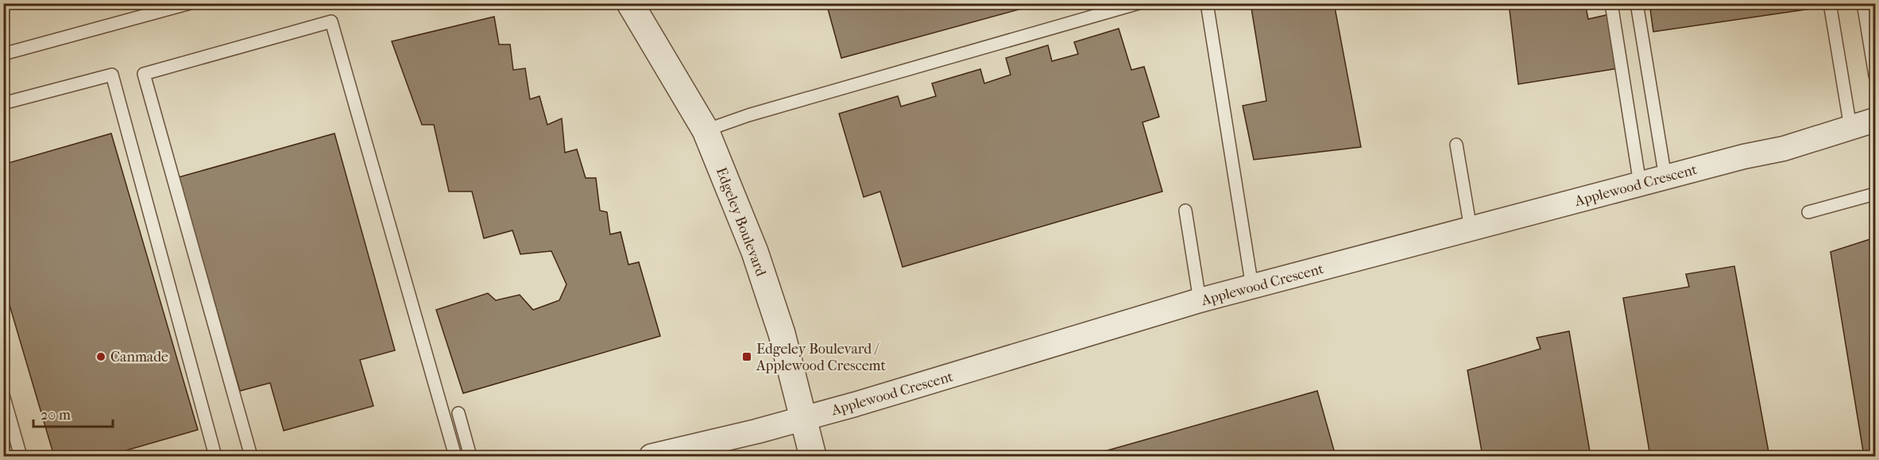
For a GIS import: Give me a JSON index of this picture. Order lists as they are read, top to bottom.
{
  "streets": {
    "street": ["Applewood Crescent", "Edgeley Boulevard"]
  },
  "crossings": [
    ["Applewood Crescent", "Edgeley Boulevard"]
  ],
  "places": {
    "other": ["Canmade"],
    "transit": ["Edgeley Boulevard / Applewood Crescemt"]
  },
  "scale_bar": "20 m"
}
